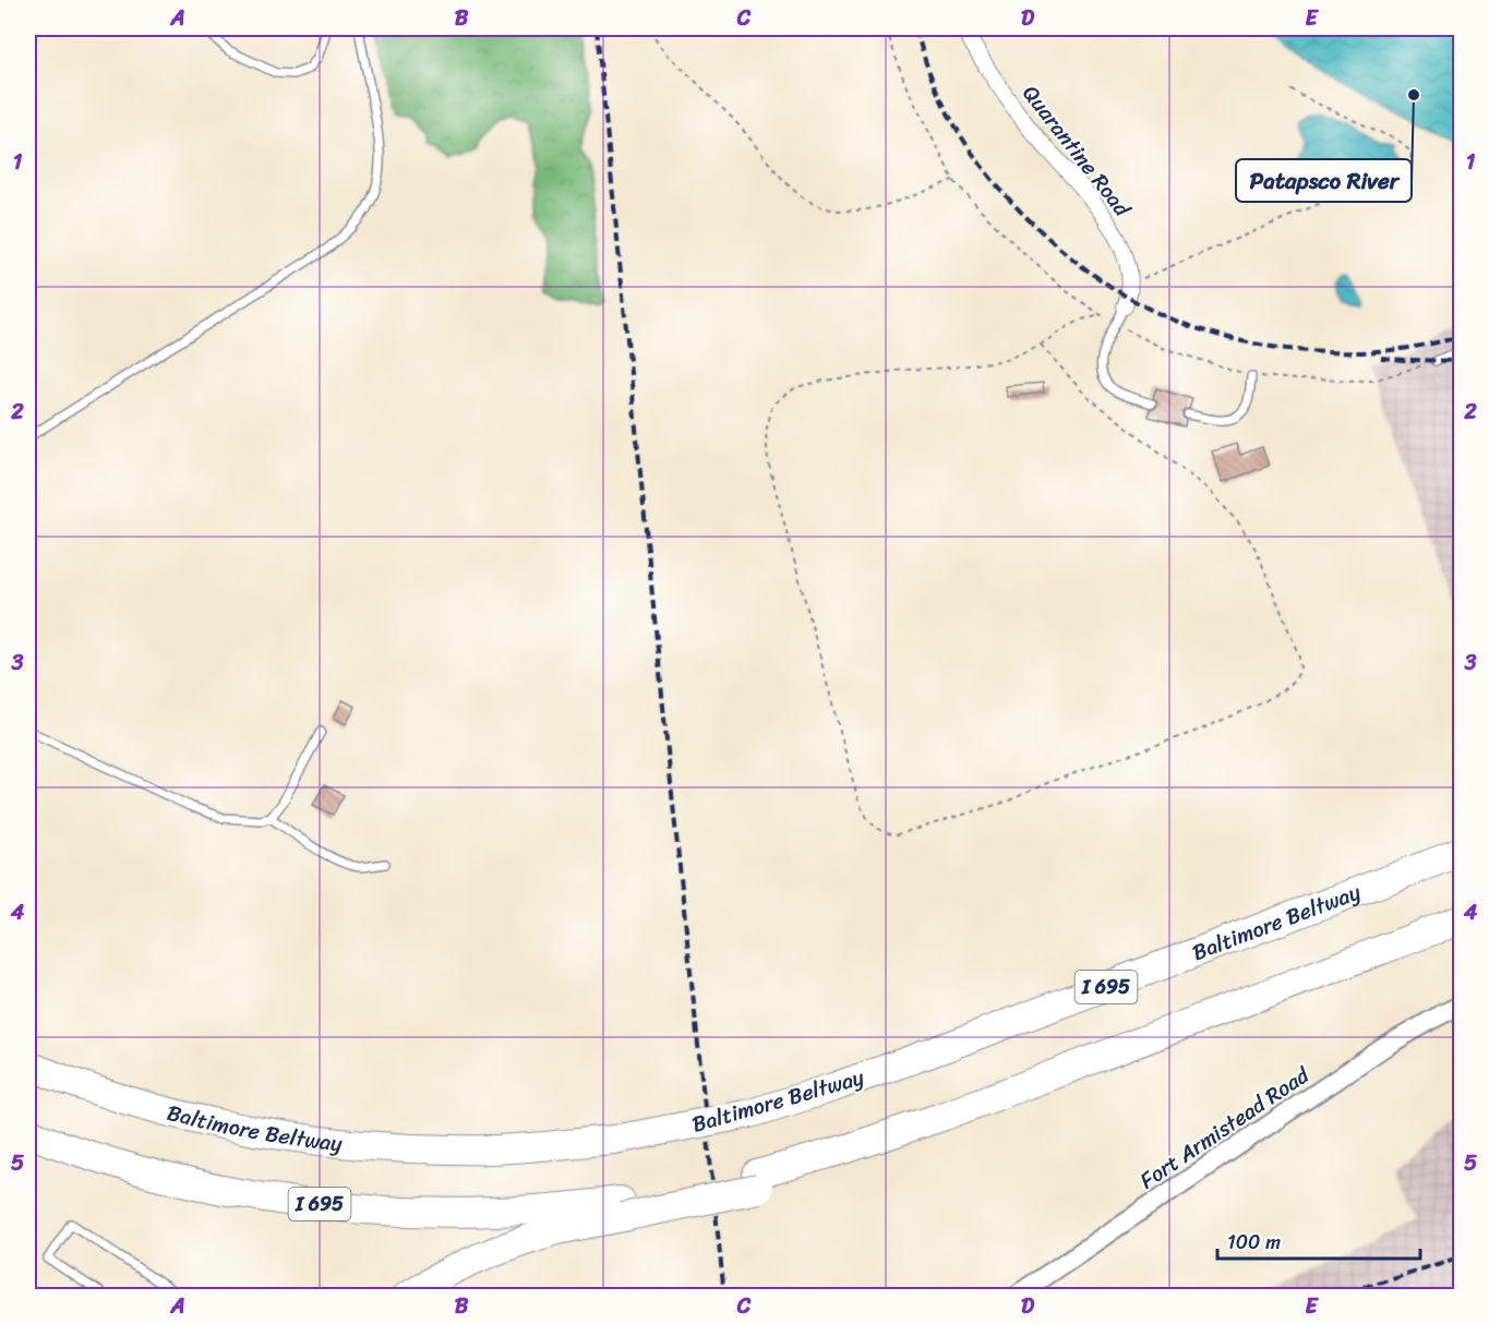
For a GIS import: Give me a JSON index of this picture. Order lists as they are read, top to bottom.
{
  "streets": {
    "highway": ["Baltimore Beltway", "I 695"],
    "street": ["Quarantine Road", "Fort Armistead Road"]
  },
  "places": ["Patapsco River"],
  "scale_bar": "100 m",
  "grid": {
    "columns": [
      "A",
      "B",
      "C",
      "D",
      "E"
    ],
    "rows": [
      "1",
      "2",
      "3",
      "4",
      "5"
    ]
  }
}
